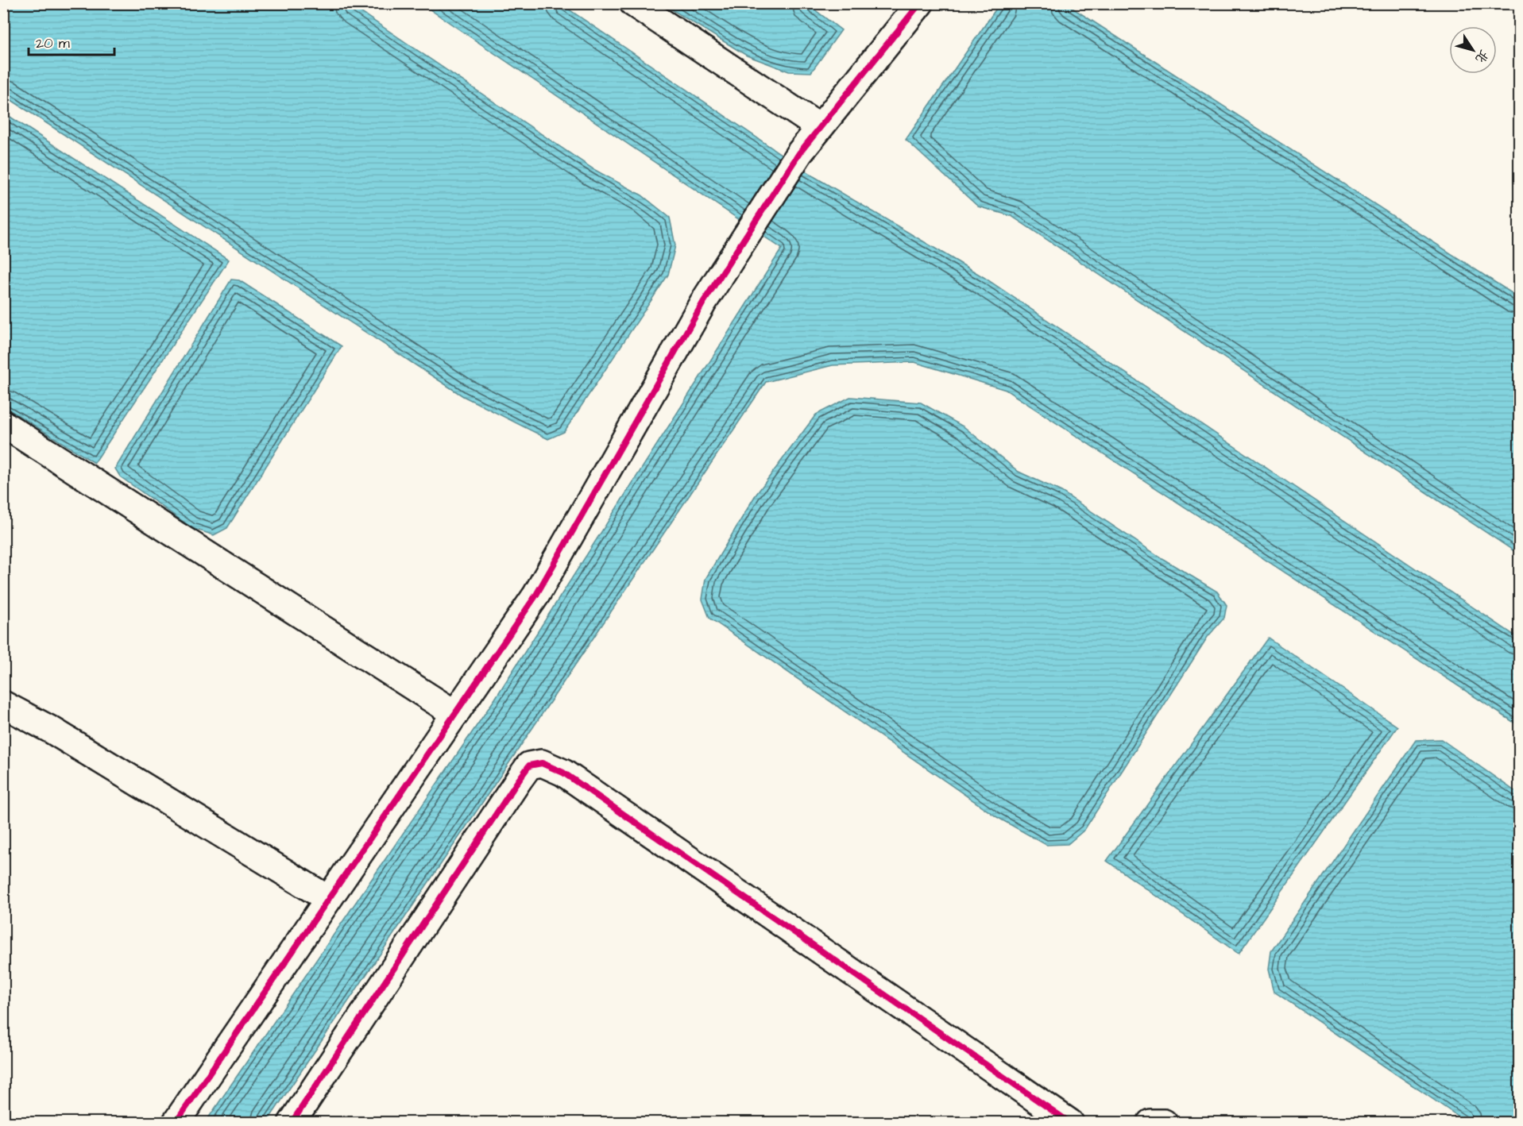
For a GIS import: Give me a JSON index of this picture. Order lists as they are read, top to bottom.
{
  "scale_bar": "20 m",
  "north": "bottom right"
}
